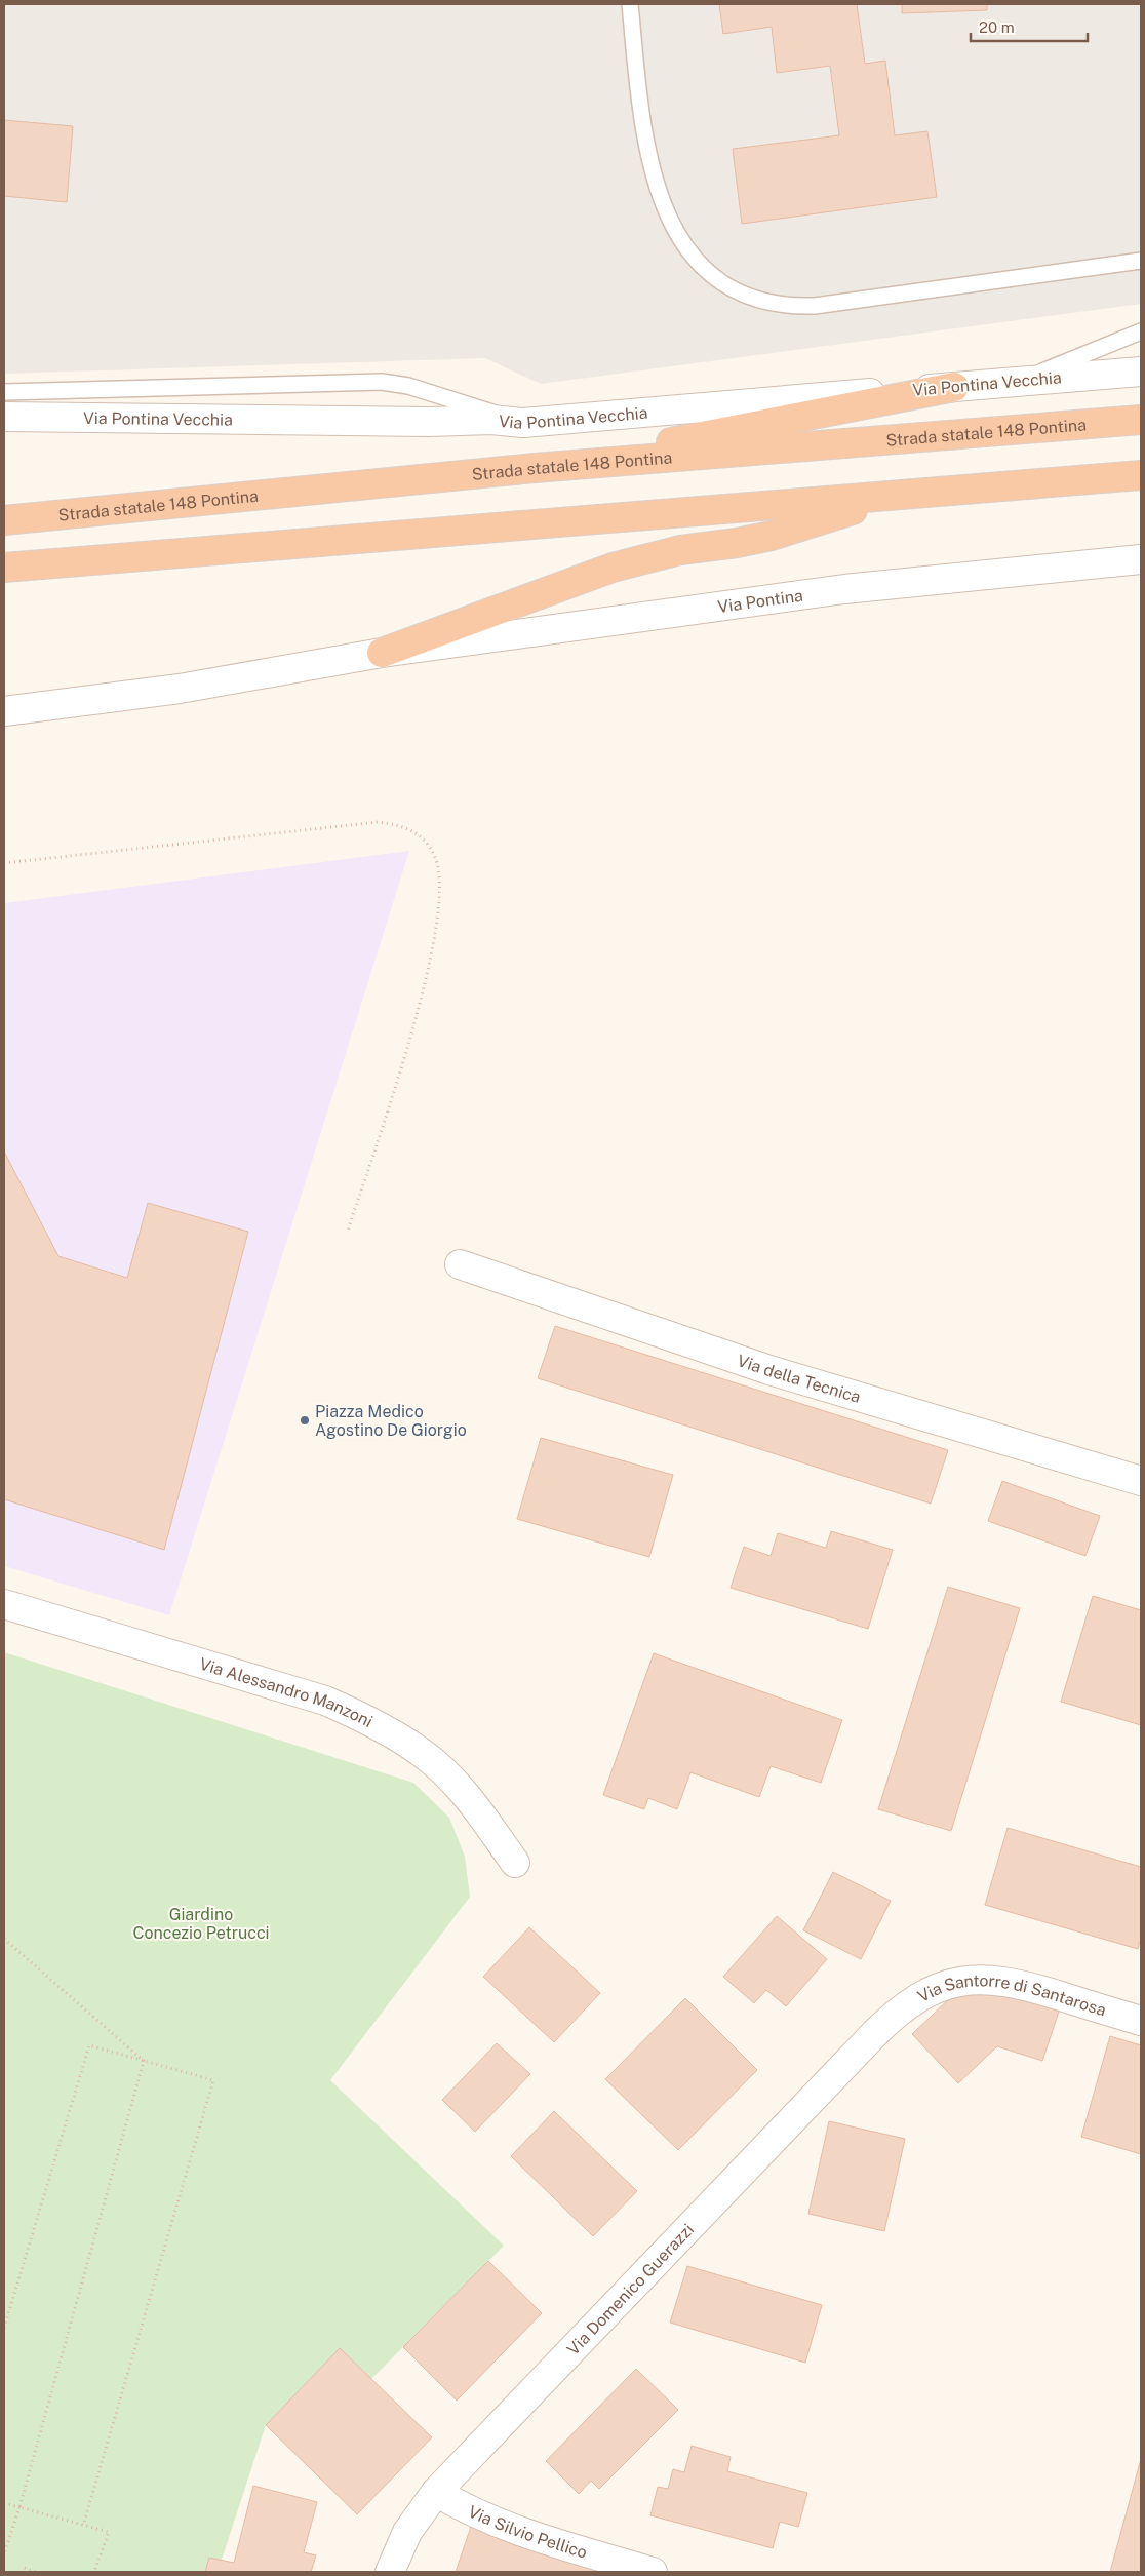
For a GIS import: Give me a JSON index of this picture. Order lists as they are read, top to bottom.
{
  "streets": {
    "highway": ["Strada statale 148 Pontina"],
    "street": [
      "Via Pontina Vecchia",
      "Via Pontina",
      "Via della Tecnica",
      "Via Alessandro Manzoni",
      "Via Santorre di Santarosa",
      "Via Domenico Guerazzi",
      "Via Silvio Pellico"
    ]
  },
  "crossings": [
    ["Via Santorre di Santarosa", "Via Domenico Guerazzi"],
    ["Via Domenico Guerazzi", "Via Silvio Pellico"]
  ],
  "parks": ["Giardino Concezio Petrucci"],
  "places": ["Piazza Medico Agostino De Giorgio"],
  "scale_bar": "20 m"
}
